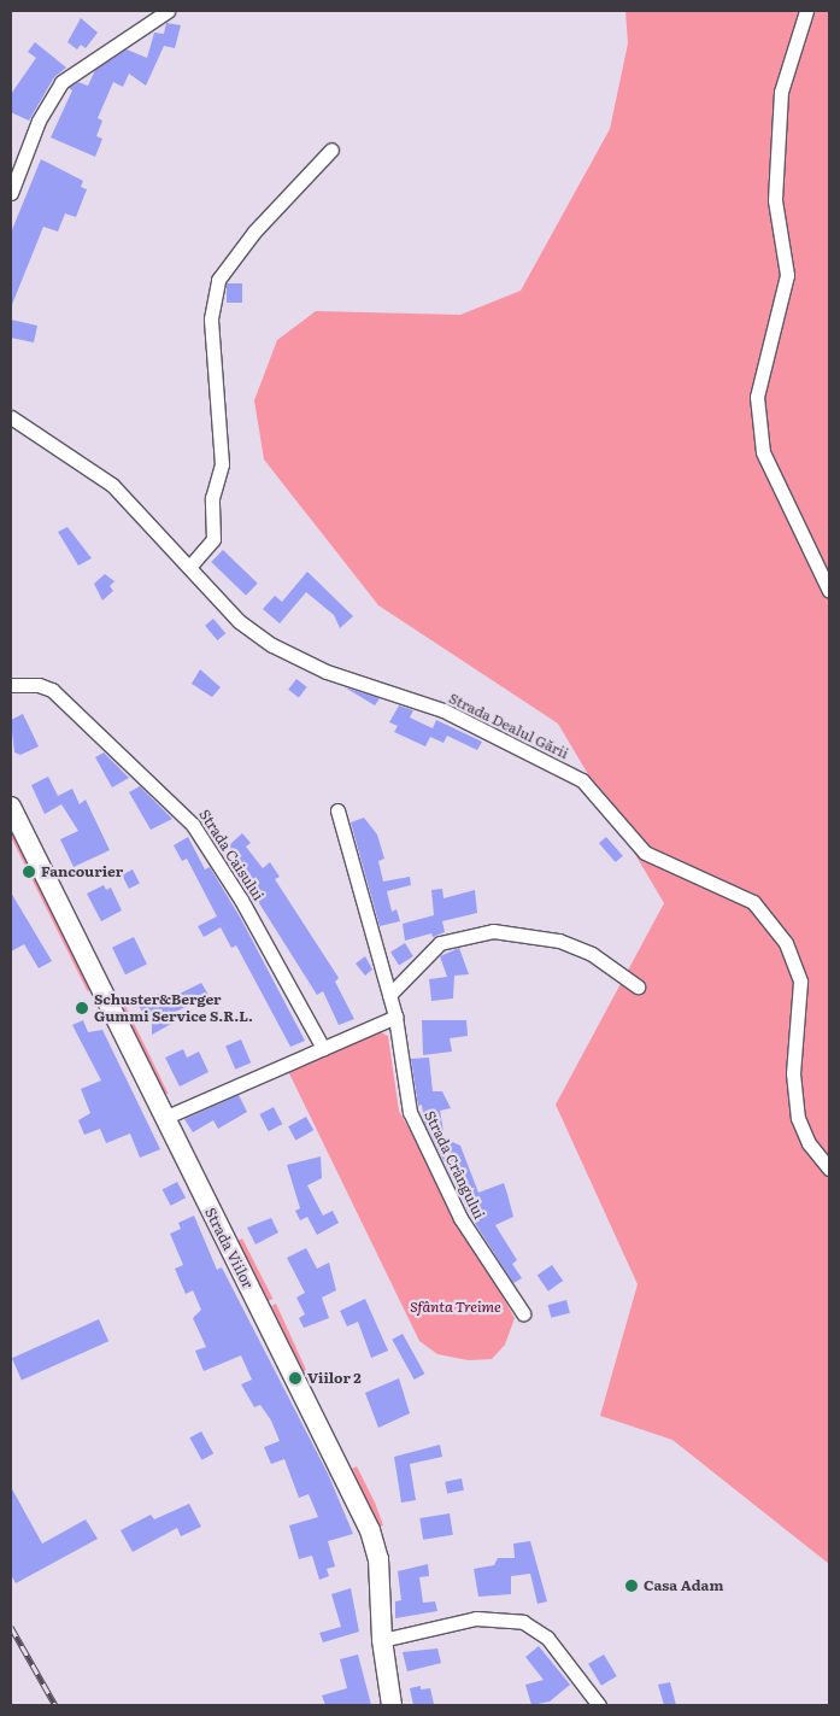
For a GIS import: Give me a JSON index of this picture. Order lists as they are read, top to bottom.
{
  "streets": {
    "street": [
      "Strada Dealul Gării",
      "Strada Caisului",
      "Strada Crângului",
      "Strada Viilor"
    ]
  },
  "parks": ["Sfânta Treime"],
  "places": [
    "Fancourier",
    "Schuster&Berger Gummi Service S.R.L.",
    "Viilor 2",
    "Casa Adam"
  ]
}
